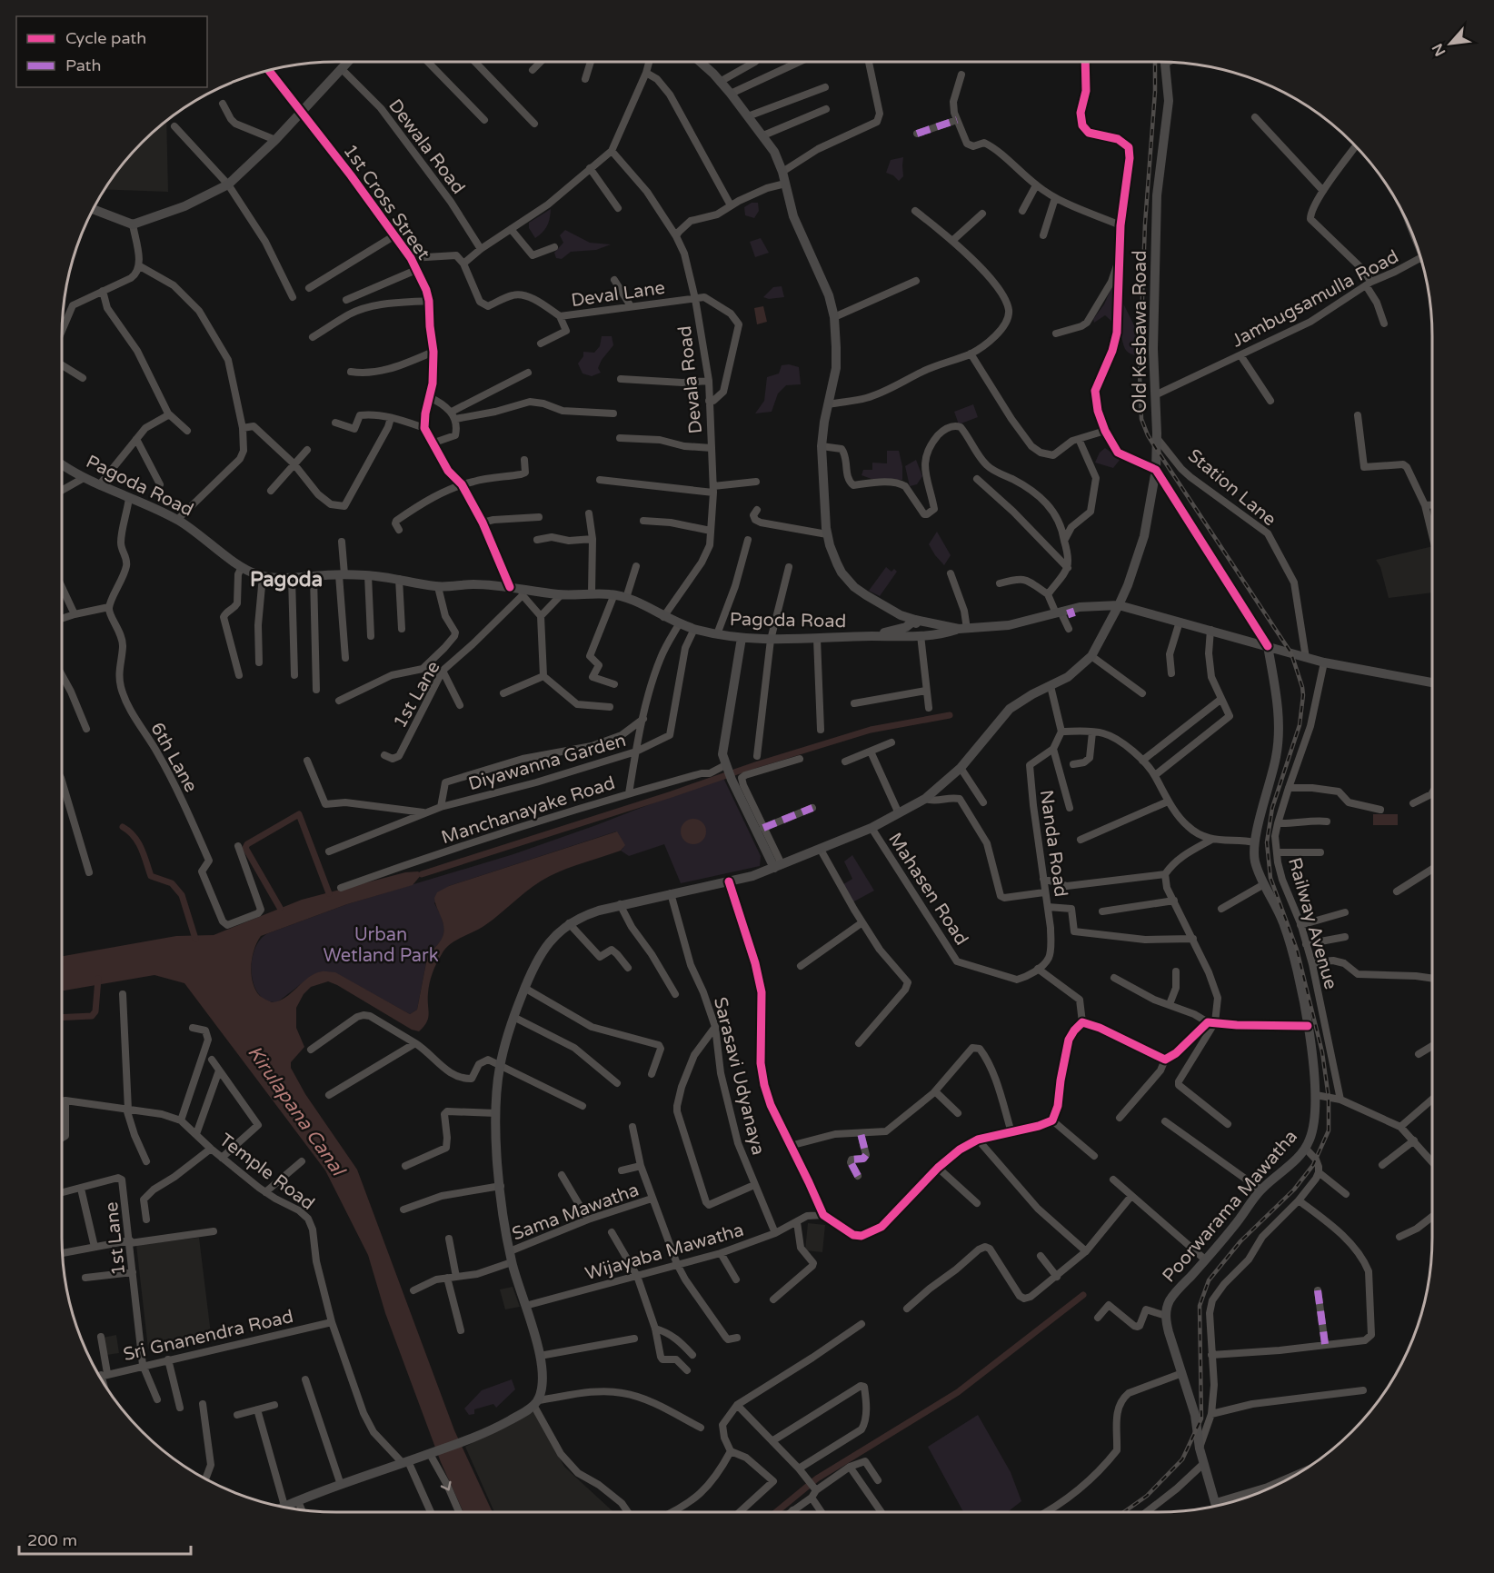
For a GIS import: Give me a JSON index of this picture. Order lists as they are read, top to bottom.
{
  "streets": {
    "main road": ["Old Kesbawa Road", "Pagoda Road", "Poorwarama Mawatha"],
    "street": [
      "Dewala Road",
      "1st Cross Street",
      "Deval Lane",
      "Jambugsamulla Road",
      "Devala Road",
      "Station Lane",
      "1st Lane",
      "6th Lane",
      "Diyawanna Garden",
      "Manchanayake Road",
      "Nanda Road",
      "Mahasen Road",
      "Railway Avenue",
      "Sarasavi Udyanaya",
      "Temple Road",
      "Sama Mawatha",
      "Wijayaba Mawatha",
      "Sri Gnanendra Road"
    ]
  },
  "crossings": [
    ["Deval Lane", "Devala Road"],
    ["Jambugsamulla Road", "Old Kesbawa Road"],
    ["Old Kesbawa Road", "Station Lane"],
    ["Devala Road", "Pagoda Road"],
    ["Pagoda Road", "1st Lane"],
    ["Pagoda Road", "Diyawanna Garden"],
    ["1st Lane", "Sri Gnanendra Road"],
    ["Nanda Road", "Mahasen Road"],
    ["Sarasavi Udyanaya", "Wijayaba Mawatha"],
    ["Temple Road", "Sri Gnanendra Road"]
  ],
  "districts": ["Pagoda"],
  "water": ["Kirulapana Canal"],
  "parks": ["Urban Wetland Park"],
  "legend": ["Cycle path", "Path"],
  "scale_bar": "200 m",
  "north": "bottom left"
}
